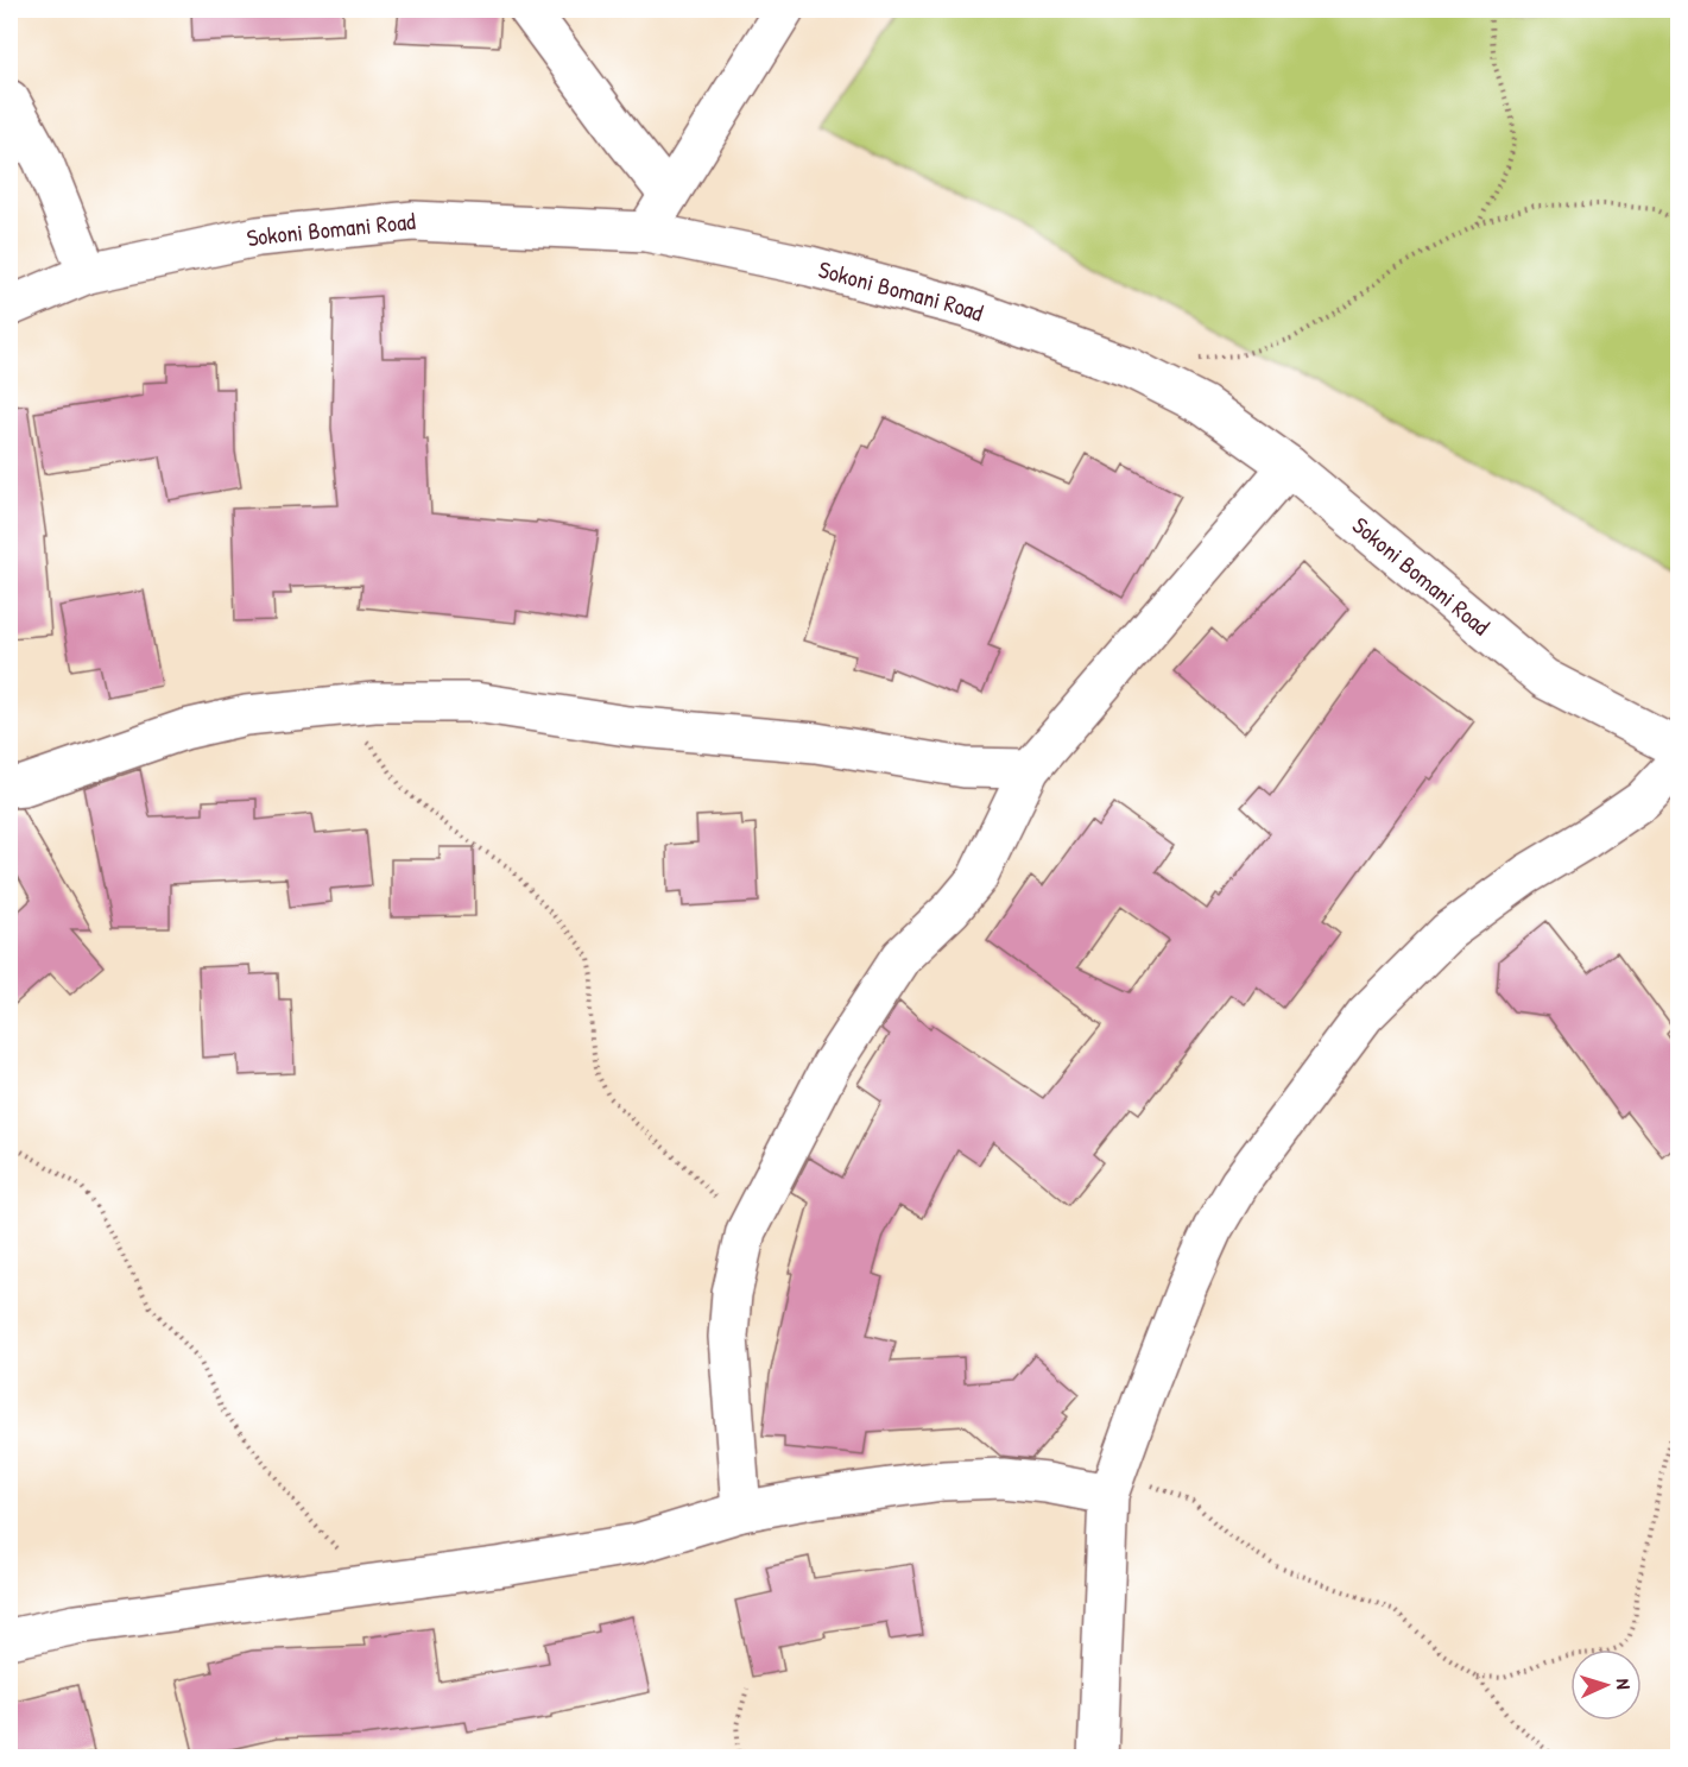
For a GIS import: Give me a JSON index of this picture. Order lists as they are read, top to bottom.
{
  "streets": {
    "street": ["Sokoni Bomani Road"]
  },
  "north": "right"
}
